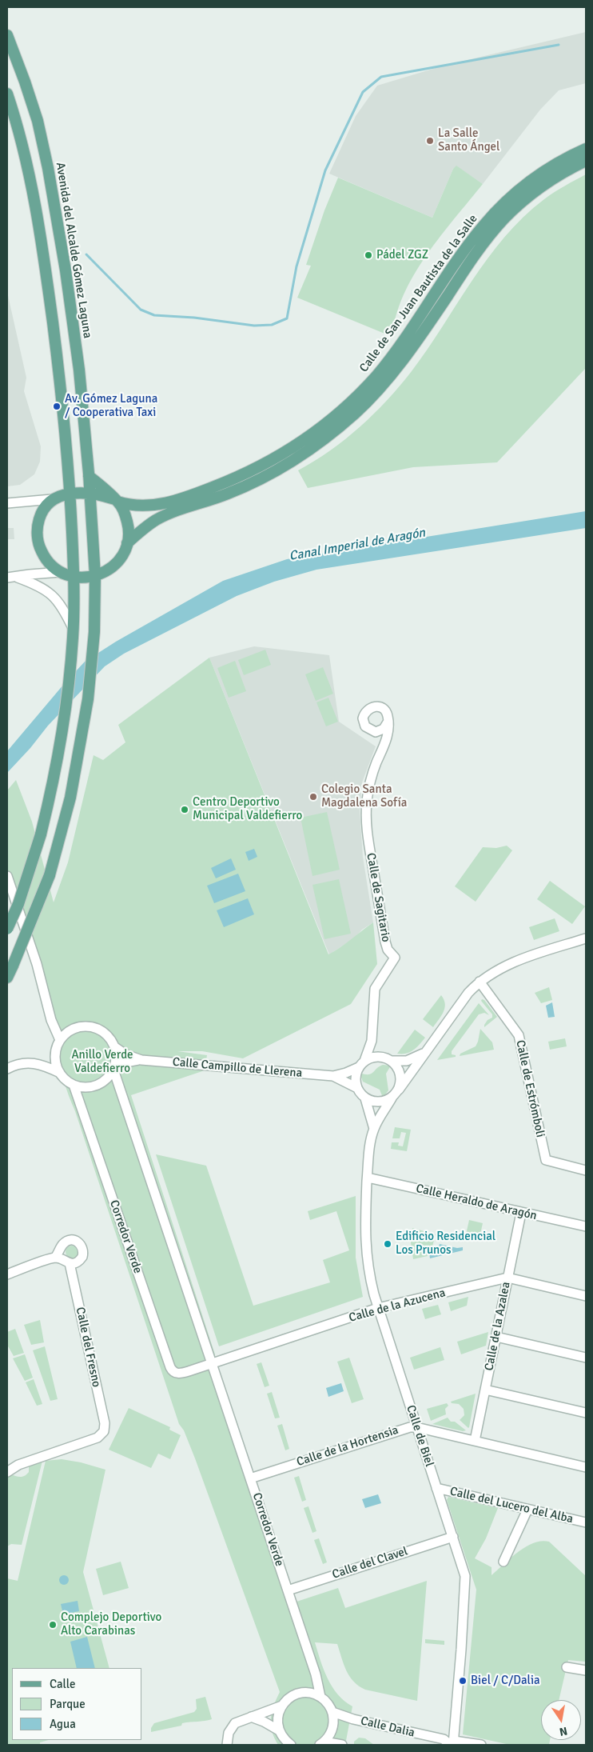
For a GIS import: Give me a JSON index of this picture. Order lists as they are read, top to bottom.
{
  "streets": {
    "main road": ["Avenida del Alcalde Gómez Laguna", "Calle de San Juan Bautista de la Salle"],
    "street": [
      "Calle de Sagitario",
      "Calle Campillo de Llerena",
      "Calle de Estrómboli",
      "Calle Heraldo de Aragón",
      "Corredor Verde",
      "Calle de la Azucena",
      "Calle de la Azalea",
      "Calle del Fresno",
      "Calle de Biel",
      "Calle de la Hortensia",
      "Calle del Lucero del Alba",
      "Calle del Clavel",
      "Calle Dalia"
    ]
  },
  "crossings": [
    ["Calle de Sagitario", "Calle Campillo de Llerena"],
    ["Calle de Sagitario", "Calle de Biel"],
    ["Calle Campillo de Llerena", "Corredor Verde"],
    ["Calle Campillo de Llerena", "Calle de Biel"],
    ["Calle de Estrómboli", "Calle de Biel"],
    ["Calle Heraldo de Aragón", "Calle de la Azalea"],
    ["Calle Heraldo de Aragón", "Calle de Biel"],
    ["Corredor Verde", "Calle de la Azucena"],
    ["Corredor Verde", "Calle de la Hortensia"],
    ["Corredor Verde", "Calle del Clavel"],
    ["Corredor Verde", "Calle Dalia"],
    ["Calle de la Azucena", "Calle de la Azalea"],
    ["Calle de la Azucena", "Calle de Biel"],
    ["Calle de la Azalea", "Calle de la Hortensia"],
    ["Calle de Biel", "Calle de la Hortensia"],
    ["Calle de Biel", "Calle del Lucero del Alba"],
    ["Calle de Biel", "Calle del Clavel"],
    ["Calle de Biel", "Calle Dalia"]
  ],
  "water": ["Canal Imperial de Aragón"],
  "parks": ["Anillo Verde Valdefierro"],
  "places": [
    "La Salle Santo Ángel",
    "Pádel ZGZ",
    "Av. Gómez Laguna / Cooperativa Taxi",
    "Colegio Santa Magdalena Sofía",
    "Centro Deportivo Municipal Valdefierro",
    "Edificio Residencial Los Prunos",
    "Complejo Deportivo Alto Carabinas",
    "Biel / C/Dalia"
  ],
  "legend": ["Calle", "Parque", "Agua"],
  "north": "bottom"
}
